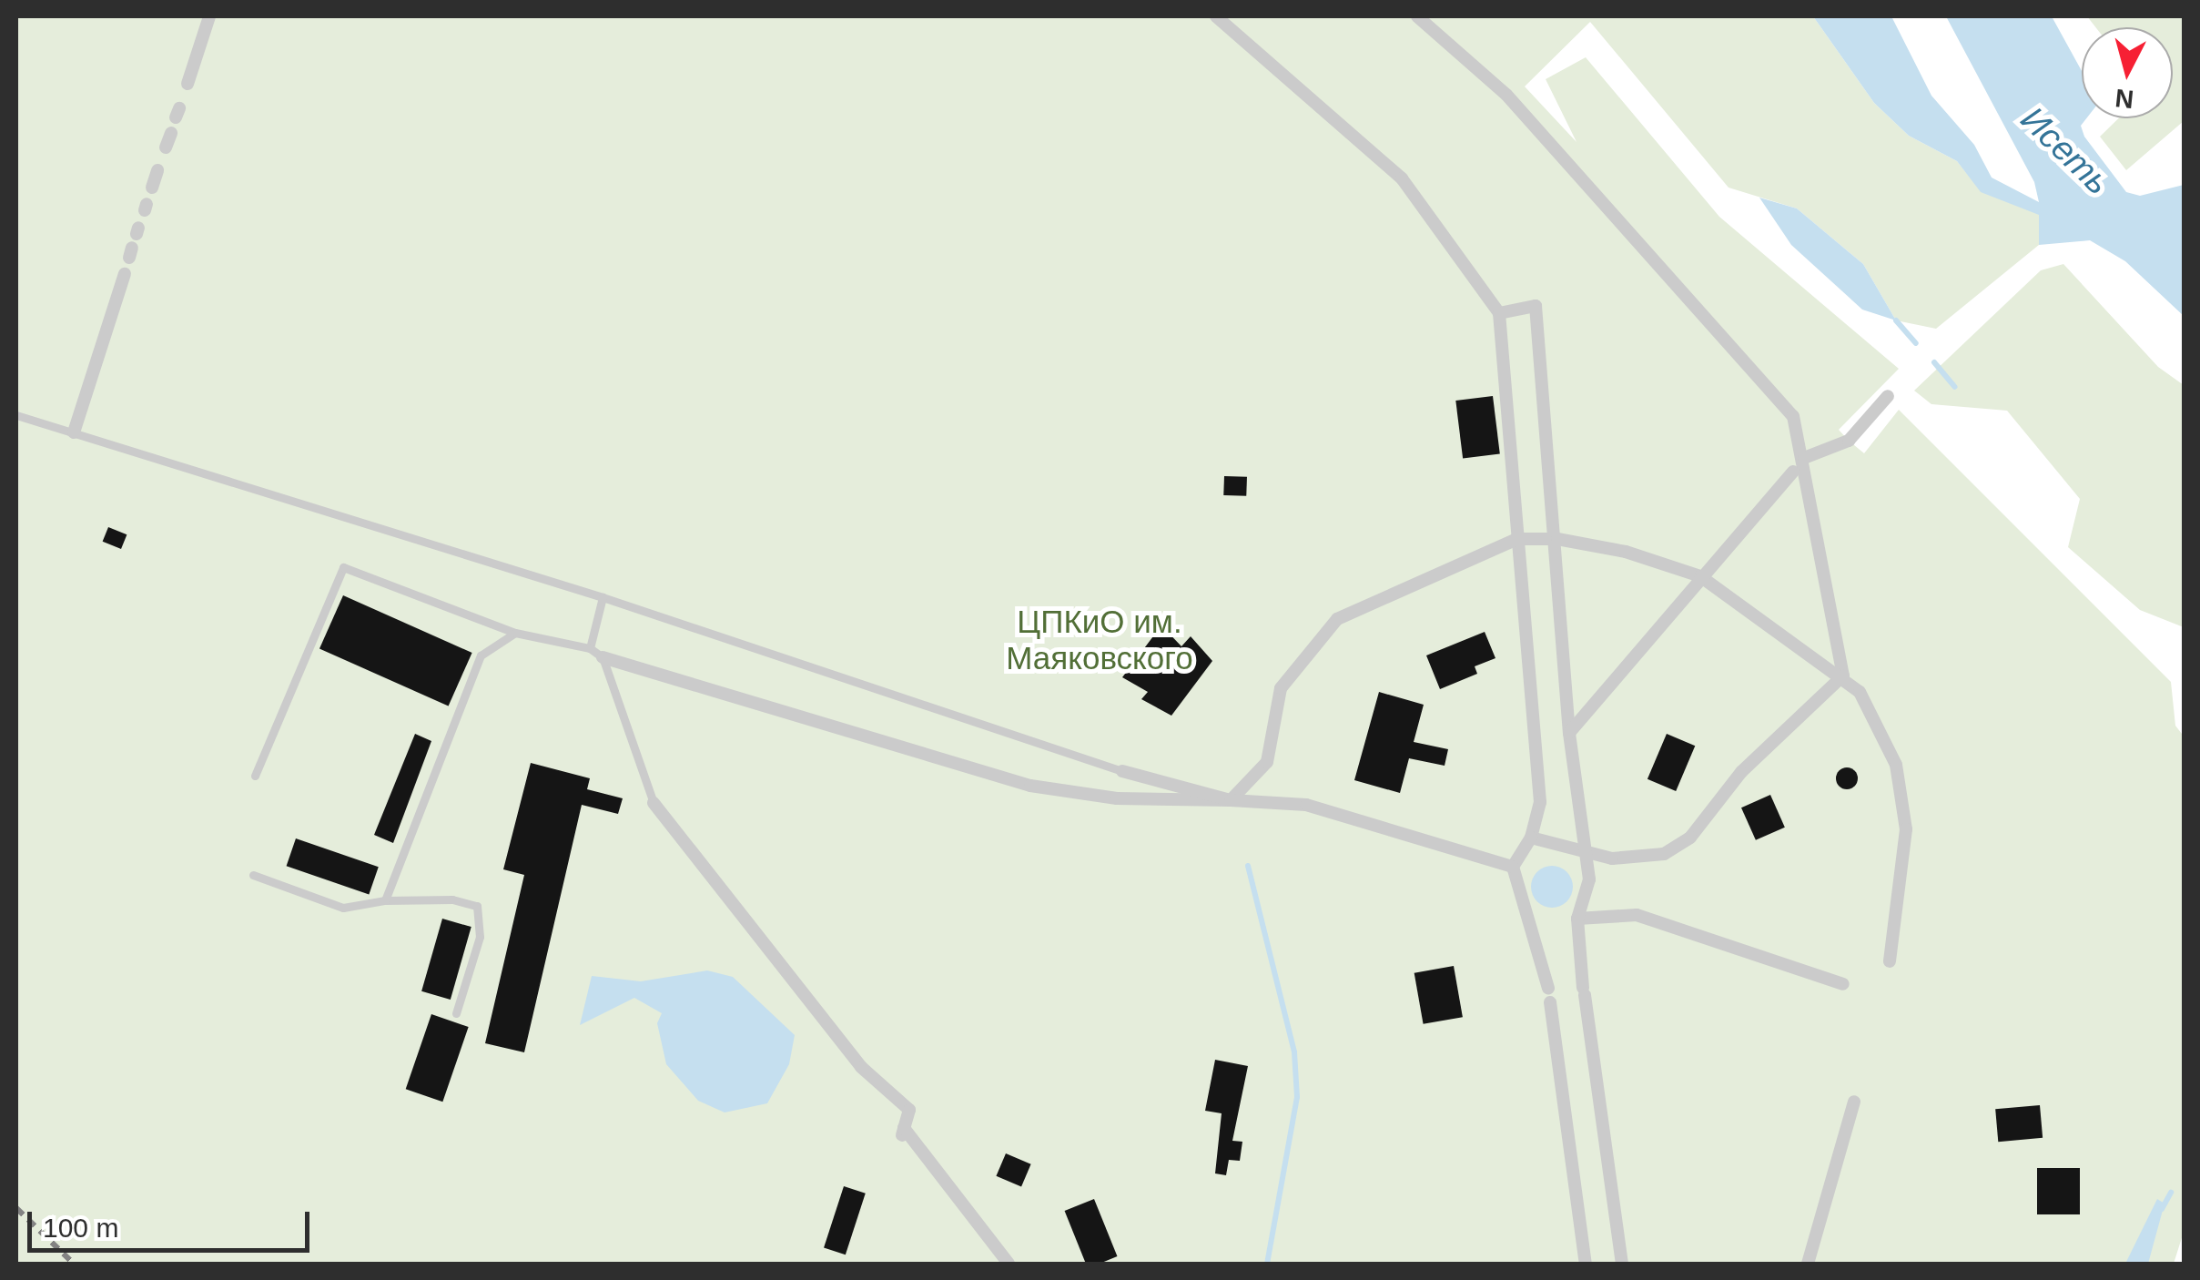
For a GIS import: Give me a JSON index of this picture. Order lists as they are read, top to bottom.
{
  "water": ["Исеть"],
  "parks": ["ЦПКиО им. Маяковского"],
  "scale_bar": "100 m",
  "north": "bottom"
}
